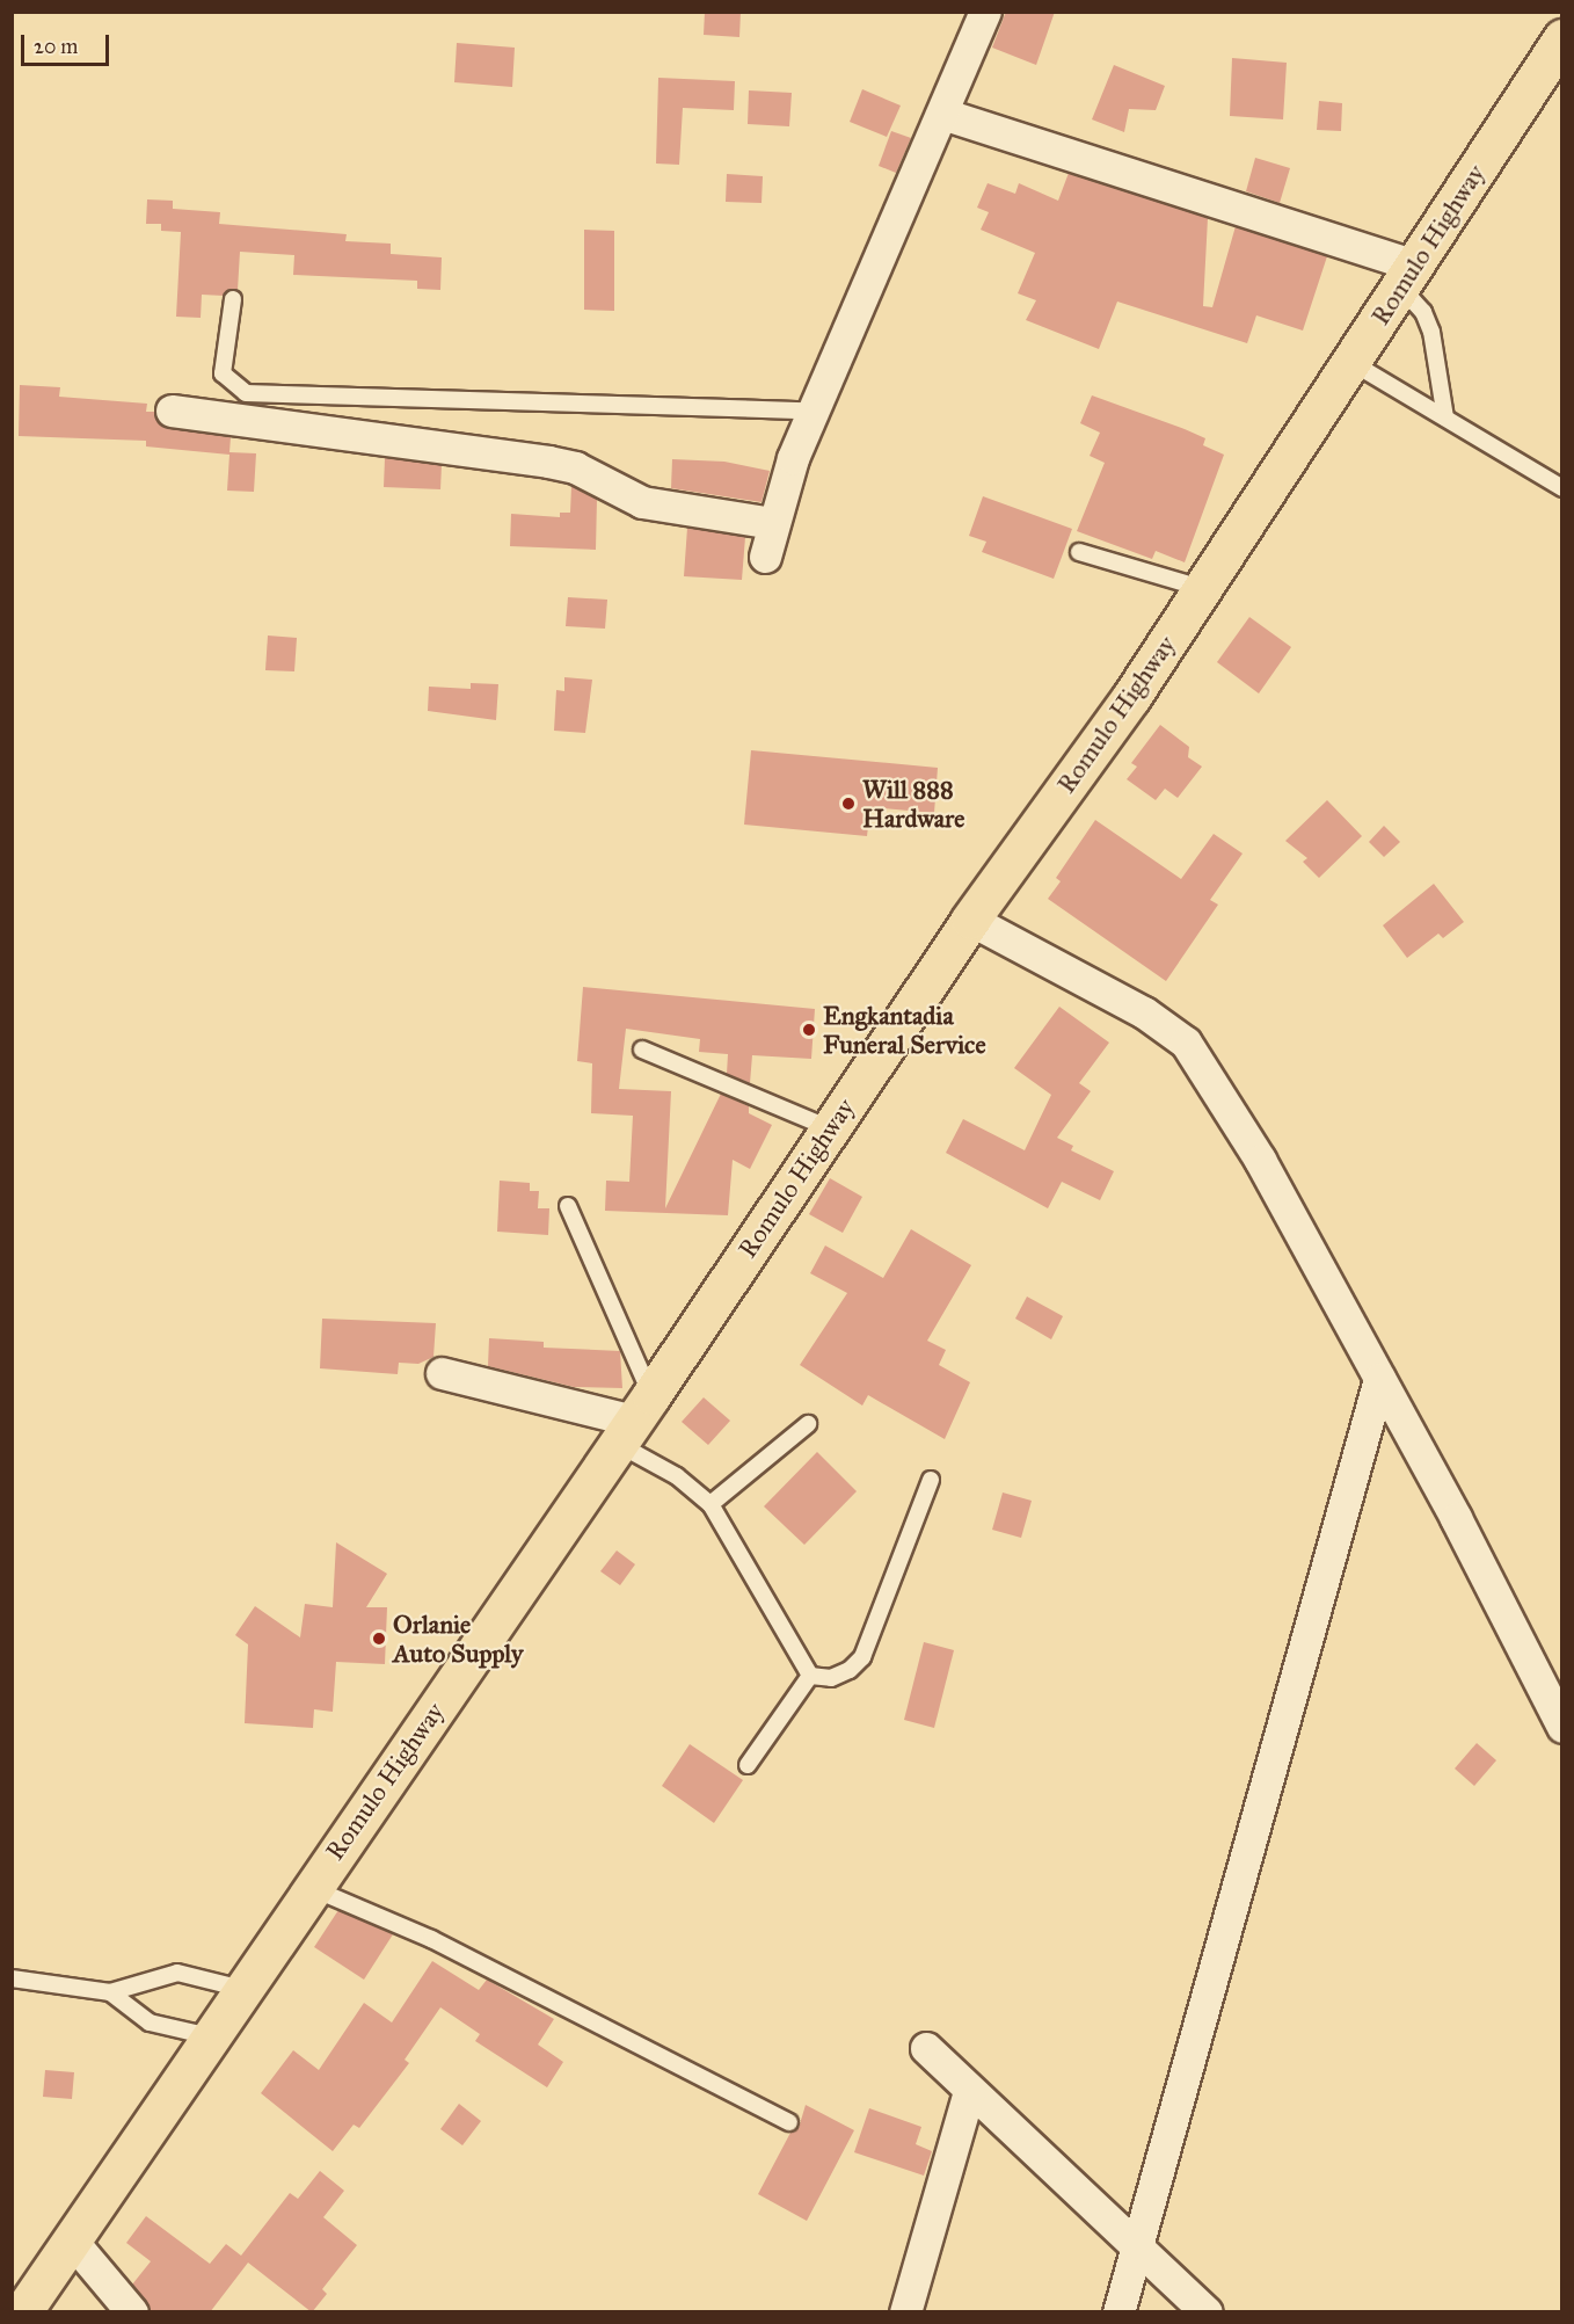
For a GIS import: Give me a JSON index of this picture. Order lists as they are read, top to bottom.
{
  "streets": {
    "highway": ["Romulo Highway"]
  },
  "places": ["Will 888 Hardware", "Engkantadia Funeral Service", "Orlanie Auto Supply"],
  "scale_bar": "20 m"
}
